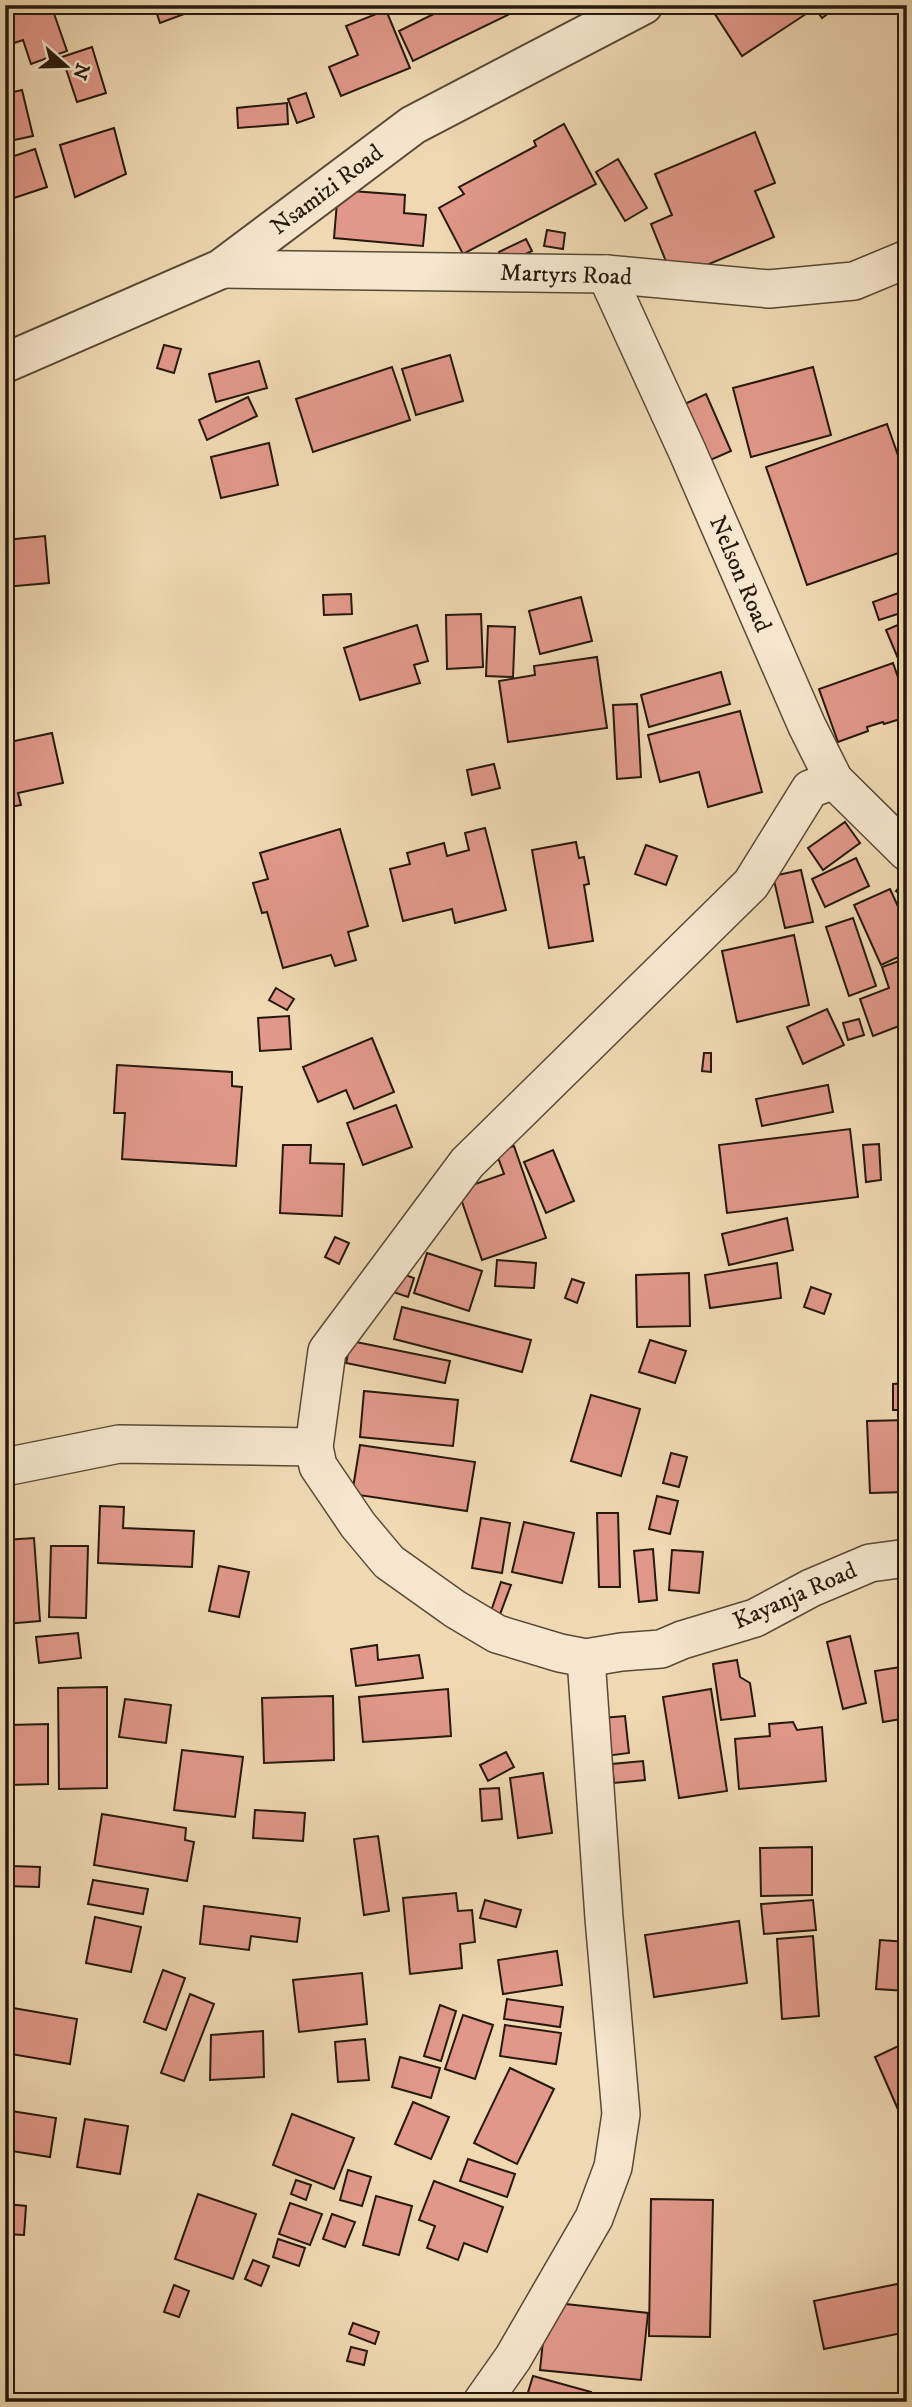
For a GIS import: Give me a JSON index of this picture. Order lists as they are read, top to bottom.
{
  "streets": {
    "street": [
      "Nsamizi Road",
      "Martyrs Road",
      "Nelson Road",
      "Kayanja Road"
    ]
  },
  "crossings": [
    ["Nsamizi Road", "Martyrs Road"],
    ["Martyrs Road", "Nelson Road"]
  ],
  "north": "right"
}
